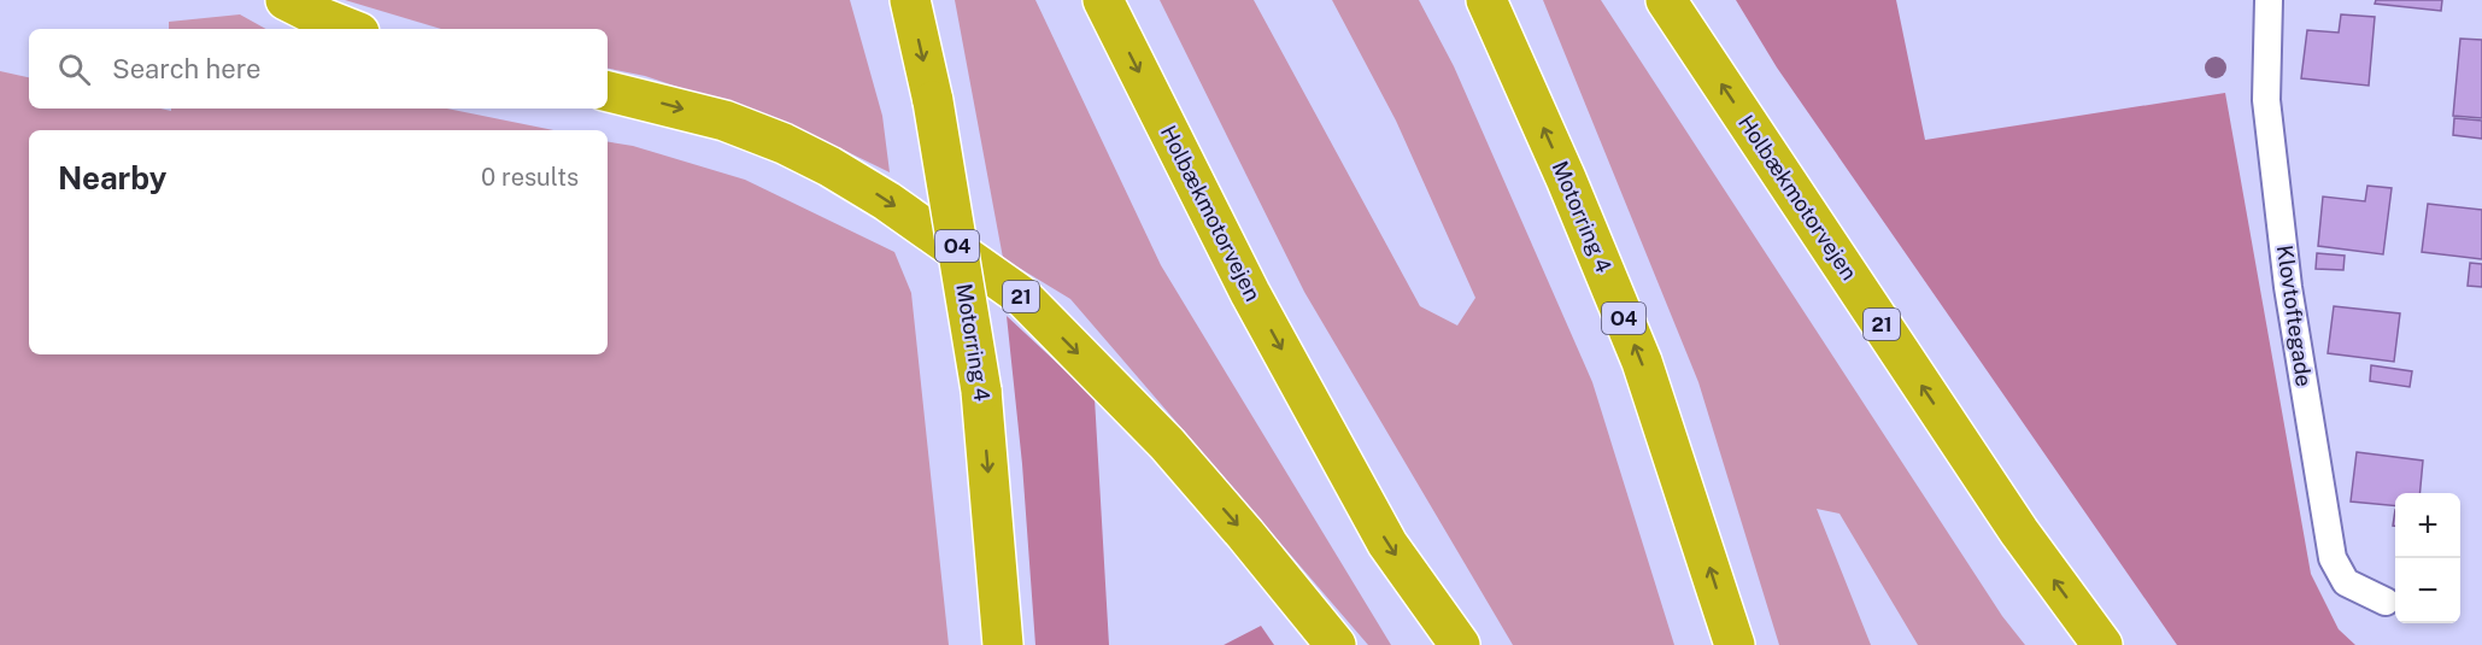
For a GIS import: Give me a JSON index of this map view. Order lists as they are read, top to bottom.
{
  "streets": {
    "highway": [
      "Holbækmotorvejen",
      "Motorring 4",
      "O4",
      "21"
    ],
    "street": ["Klovtoftegade"]
  },
  "page": {
    "search": "Search here",
    "heading": ["Nearby", "0 results"],
    "map_buttons": ["+", "−"]
  }
}
